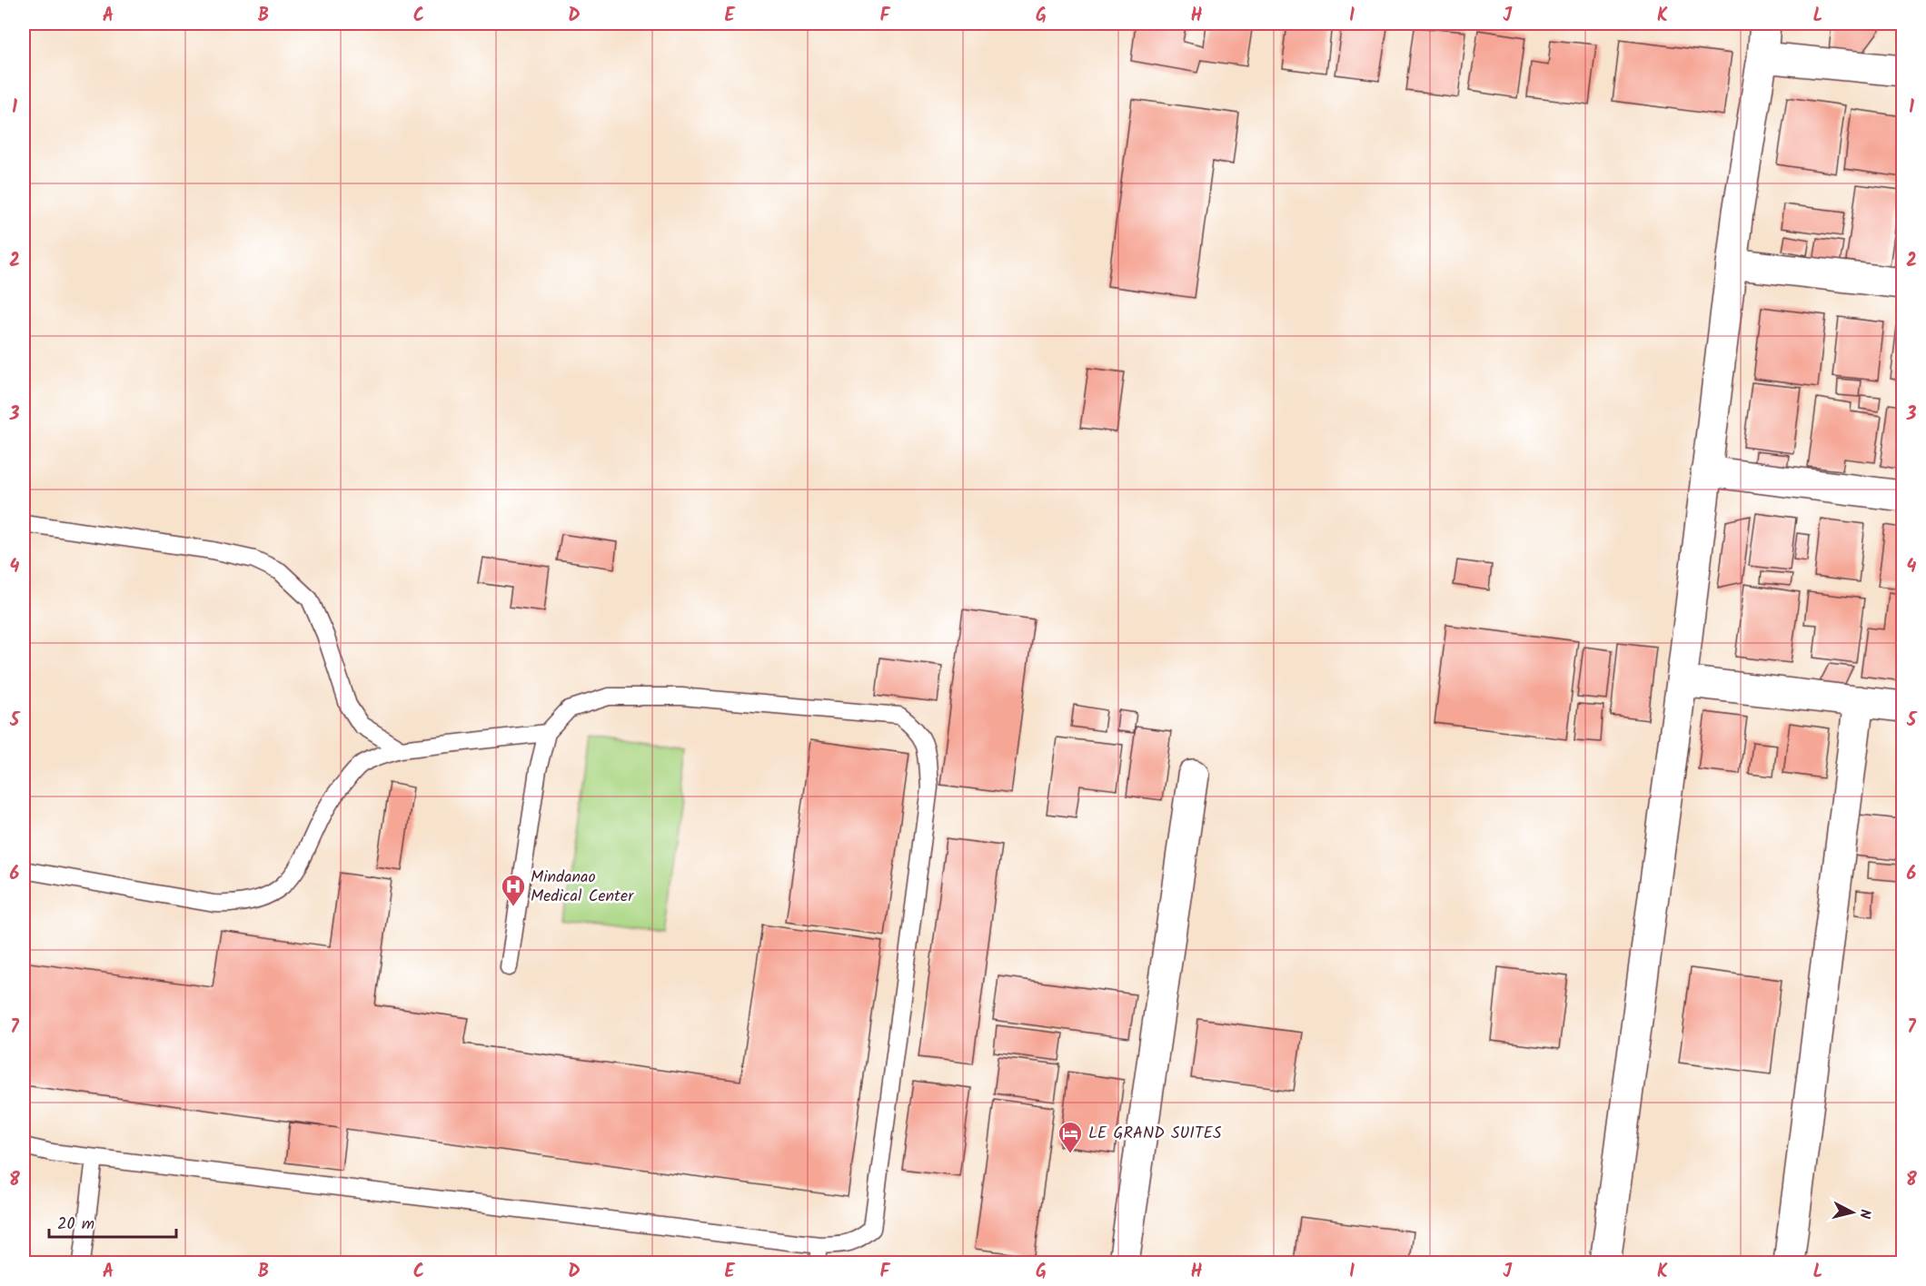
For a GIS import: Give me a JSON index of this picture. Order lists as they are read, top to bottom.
{
  "places": {
    "hospital": ["Mindanao Medical Center"],
    "hotel": ["LE GRAND SUITES"]
  },
  "scale_bar": "20 m",
  "north": "right",
  "grid": {
    "columns": [
      "A",
      "B",
      "C",
      "D",
      "E",
      "F",
      "G",
      "H",
      "I",
      "J",
      "K",
      "L"
    ],
    "rows": [
      "1",
      "2",
      "3",
      "4",
      "5",
      "6",
      "7",
      "8"
    ]
  }
}
